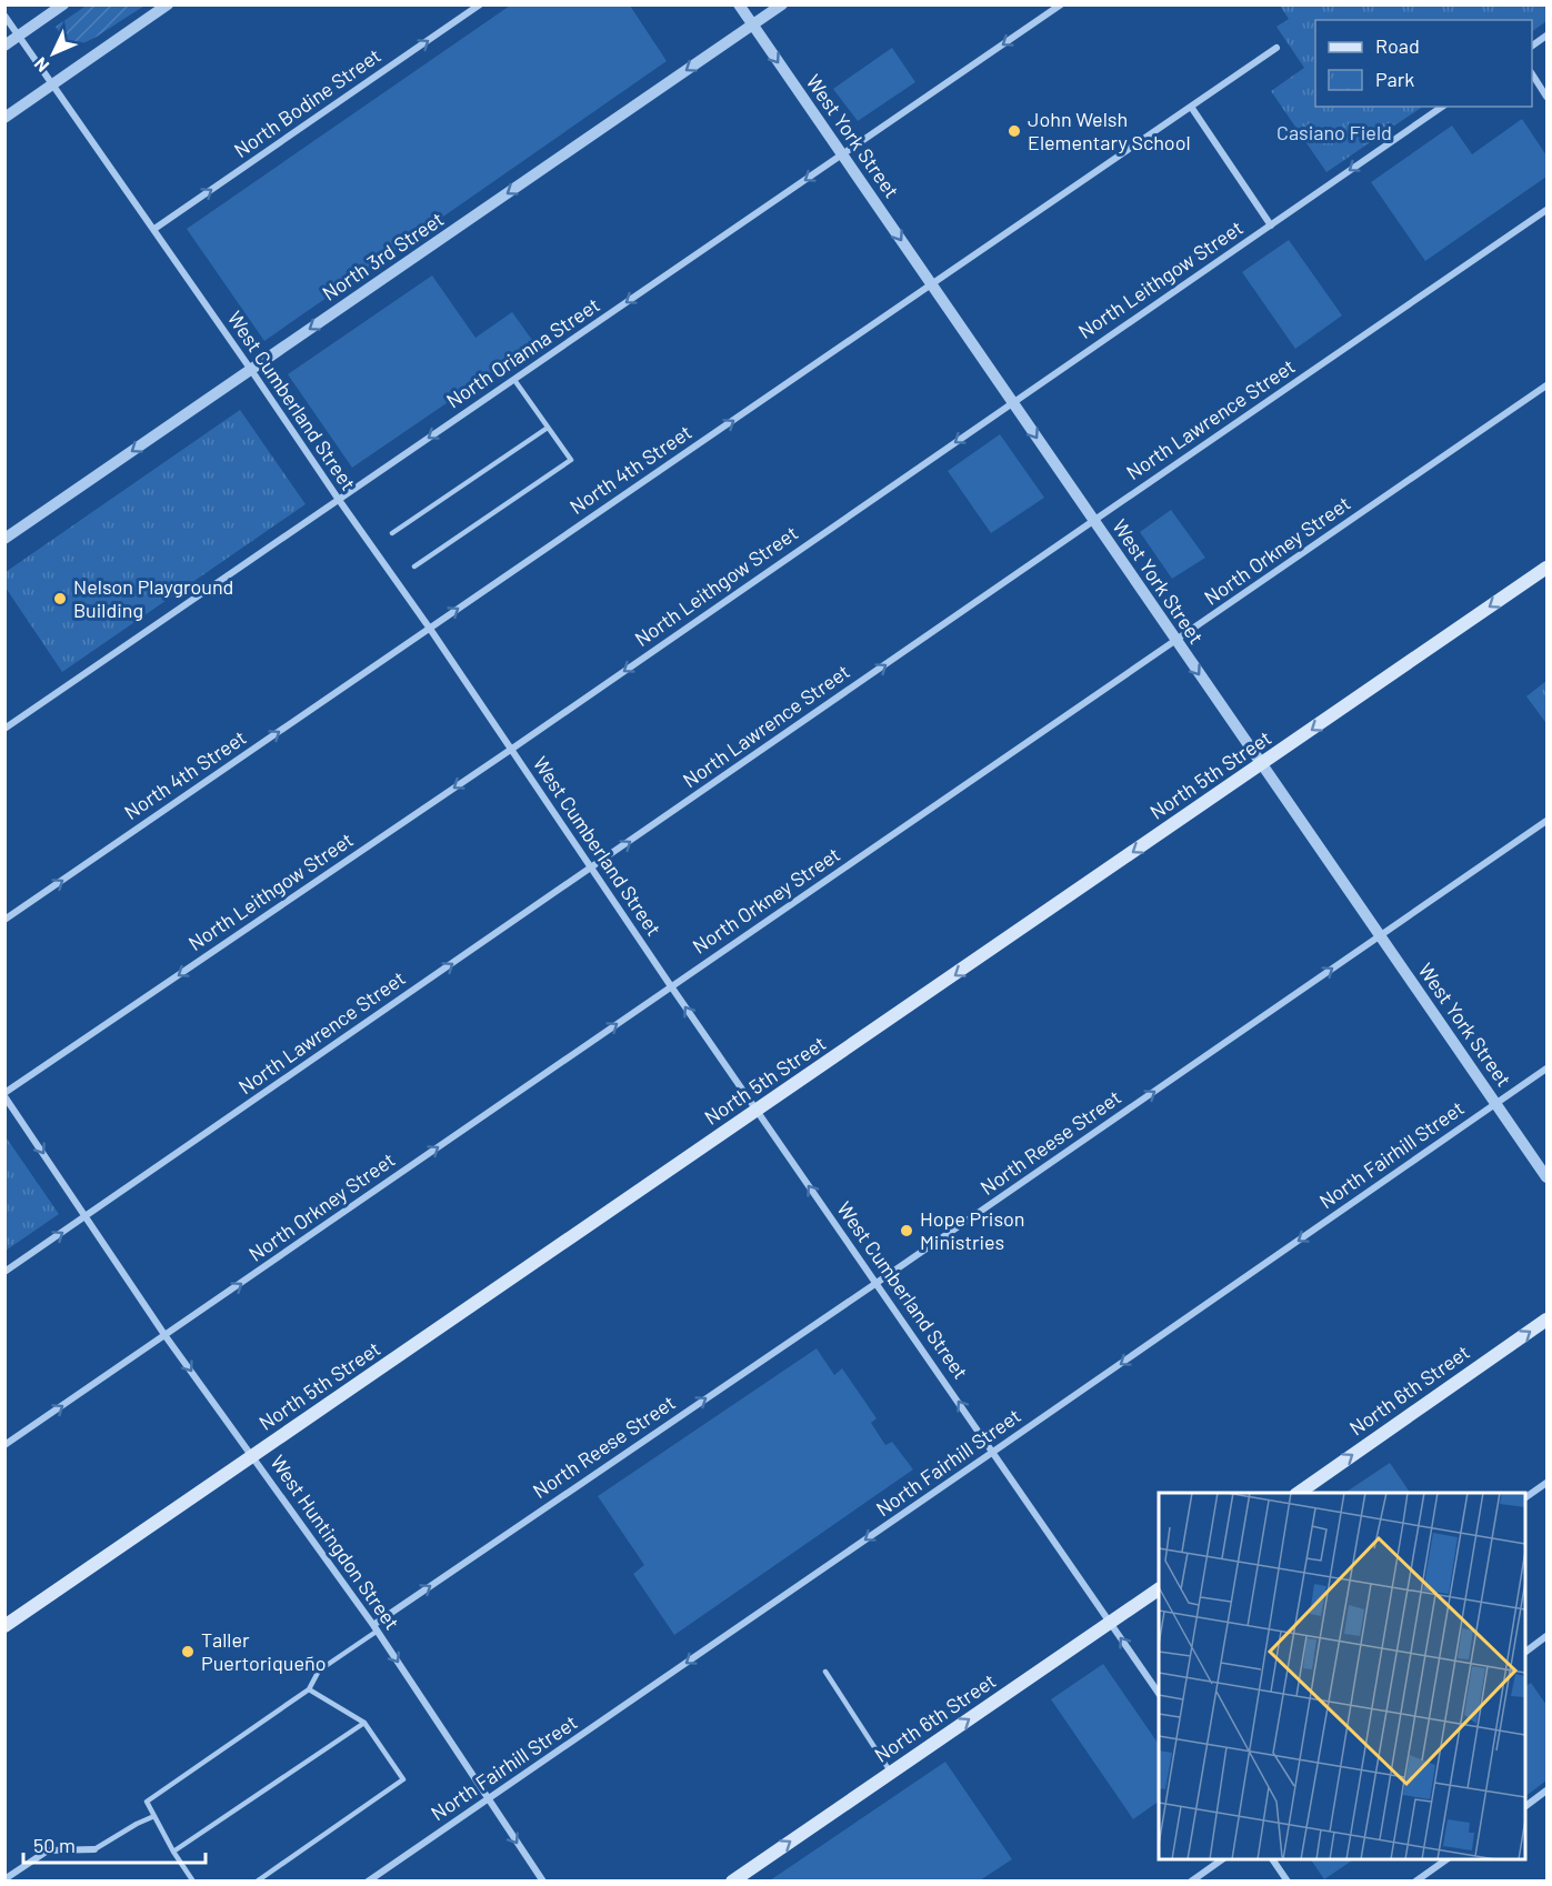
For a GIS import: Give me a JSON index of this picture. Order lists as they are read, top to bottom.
{
  "streets": {
    "main road": ["North 5th Street", "North 6th Street"],
    "street": [
      "North Bodine Street",
      "West York Street",
      "North 3rd Street",
      "North Leithgow Street",
      "North Orianna Street",
      "West Cumberland Street",
      "North Lawrence Street",
      "North 4th Street",
      "North Orkney Street",
      "North Reese Street",
      "North Fairhill Street",
      "West Huntingdon Street"
    ]
  },
  "crossings": [
    ["North Bodine Street", "West Cumberland Street"],
    ["West York Street", "North 3rd Street"],
    ["West York Street", "North Leithgow Street"],
    ["West York Street", "North Orianna Street"],
    ["West York Street", "North Lawrence Street"],
    ["West York Street", "North 4th Street"],
    ["West York Street", "North Orkney Street"],
    ["West York Street", "North 5th Street"],
    ["West York Street", "North Reese Street"],
    ["West York Street", "North Fairhill Street"],
    ["North 3rd Street", "West Cumberland Street"],
    ["North Leithgow Street", "West Cumberland Street"],
    ["North Leithgow Street", "West Huntingdon Street"],
    ["North Orianna Street", "West Cumberland Street"],
    ["West Cumberland Street", "North Lawrence Street"],
    ["West Cumberland Street", "North 4th Street"],
    ["West Cumberland Street", "North Orkney Street"],
    ["West Cumberland Street", "North 5th Street"],
    ["West Cumberland Street", "North Reese Street"],
    ["West Cumberland Street", "North Fairhill Street"],
    ["West Cumberland Street", "North 6th Street"],
    ["North Lawrence Street", "West Huntingdon Street"],
    ["North Orkney Street", "West Huntingdon Street"],
    ["North 5th Street", "West Huntingdon Street"],
    ["North Reese Street", "West Huntingdon Street"],
    ["North Fairhill Street", "West Huntingdon Street"]
  ],
  "one_way": [
    "North Bodine Street",
    "West York Street",
    "North 3rd Street",
    "North Leithgow Street",
    "North Orianna Street",
    "North Lawrence Street",
    "North 4th Street",
    "North Orkney Street",
    "North 5th Street",
    "North Reese Street",
    "North Fairhill Street",
    "North 6th Street",
    "West Huntingdon Street"
  ],
  "parks": ["Casiano Field"],
  "places": [
    "John Welsh Elementary School",
    "Nelson Playground Building",
    "Hope Prison Ministries",
    "Taller Puertoriqueño"
  ],
  "legend": ["Road", "Park"],
  "scale_bar": "50 m",
  "north": "bottom left"
}
